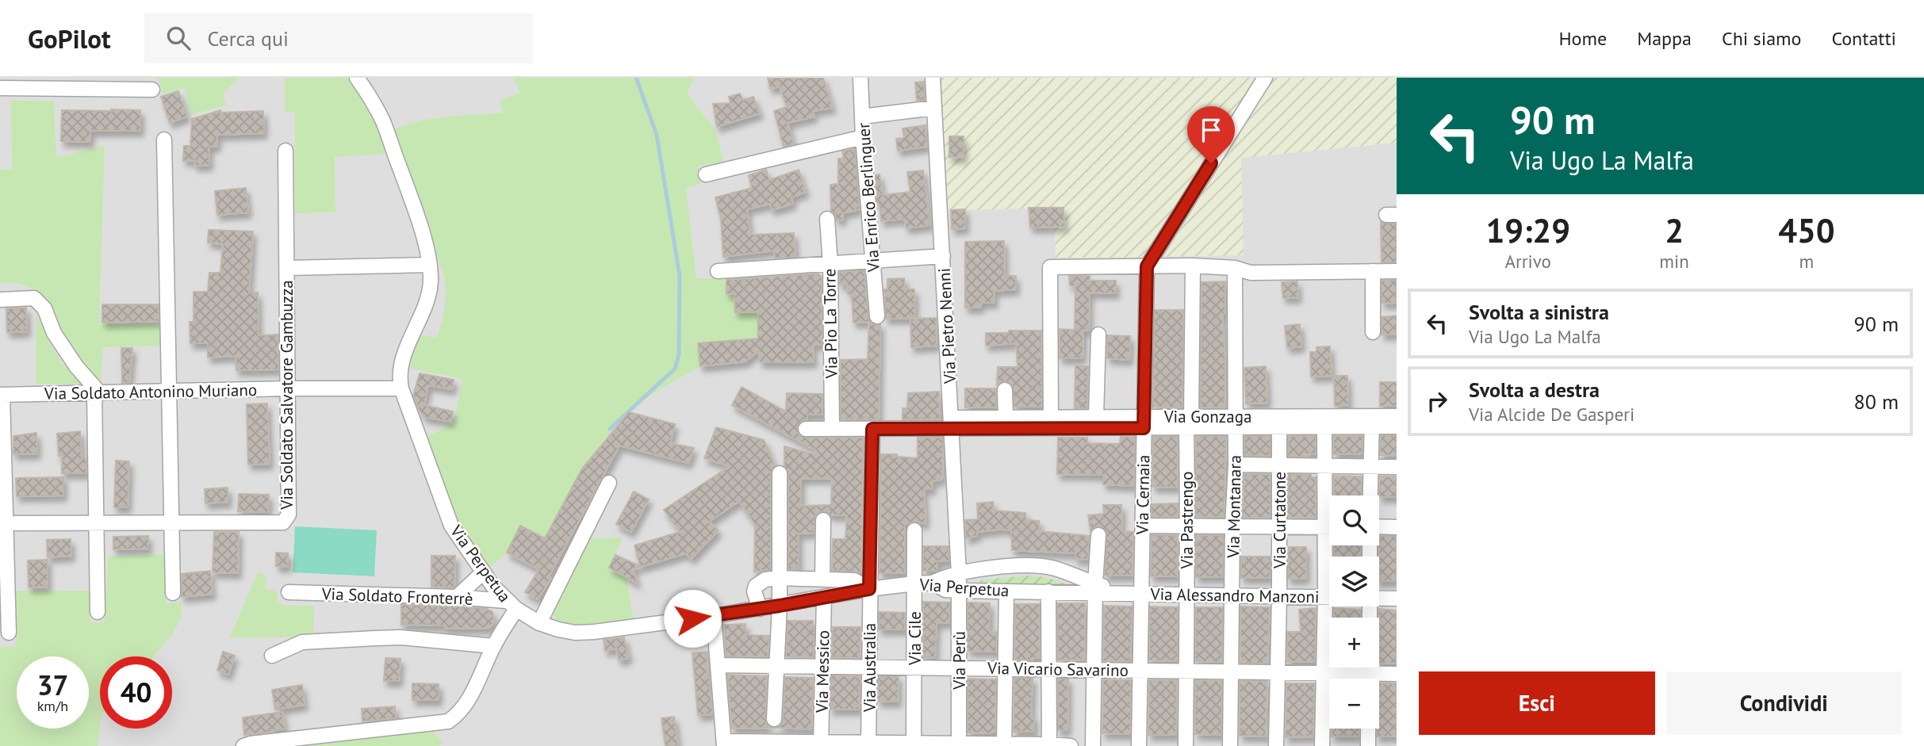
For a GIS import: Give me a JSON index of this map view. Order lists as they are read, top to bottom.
{
  "streets": {
    "street": [
      "Via Enrico Berlinguer",
      "Via Pio La Torre",
      "Via Pietro Nenni",
      "Via Soldato Antonino Muriano",
      "Via Soldato Salvatore Gambuzza",
      "Via Gonzaga",
      "Via Cernaia",
      "Via Montanara",
      "Via Pastrengo",
      "Via Curtatone",
      "Via Perpetua",
      "Via Alessandro Manzoni",
      "Via Soldato Fronterrè",
      "Via Cile",
      "Via Perù",
      "Via Australia",
      "Via Vicario Savarino",
      "Via Messico"
    ]
  },
  "crossings": [
    ["Via Pietro Nenni", "Via Gonzaga"],
    ["Via Pietro Nenni", "Via Perù"],
    ["Via Soldato Antonino Muriano", "Via Soldato Salvatore Gambuzza"],
    ["Via Soldato Antonino Muriano", "Via Perpetua"],
    ["Via Gonzaga", "Via Cernaia"],
    ["Via Gonzaga", "Via Montanara"],
    ["Via Gonzaga", "Via Pastrengo"],
    ["Via Gonzaga", "Via Curtatone"],
    ["Via Cernaia", "Via Alessandro Manzoni"],
    ["Via Cernaia", "Via Vicario Savarino"],
    ["Via Montanara", "Via Alessandro Manzoni"],
    ["Via Montanara", "Via Vicario Savarino"],
    ["Via Pastrengo", "Via Alessandro Manzoni"],
    ["Via Pastrengo", "Via Vicario Savarino"],
    ["Via Curtatone", "Via Alessandro Manzoni"],
    ["Via Curtatone", "Via Vicario Savarino"],
    ["Via Perpetua", "Via Soldato Fronterrè"],
    ["Via Perpetua", "Via Cile"],
    ["Via Perpetua", "Via Perù"],
    ["Via Perpetua", "Via Australia"],
    ["Via Perpetua", "Via Messico"],
    ["Via Cile", "Via Vicario Savarino"],
    ["Via Perù", "Via Vicario Savarino"],
    ["Via Australia", "Via Vicario Savarino"],
    ["Via Vicario Savarino", "Via Messico"]
  ],
  "page": {
    "header": "GoPilot",
    "search": "Cerca qui",
    "nav": [
      "Home",
      "Mappa",
      "Chi siamo",
      "Contatti"
    ],
    "turn": ["90 m", "Via Ugo La Malfa"],
    "eta": [
      "19:29",
      "Arrivo",
      "2",
      "min",
      "450",
      "m"
    ],
    "list": [
      {
        "name": "Svolta a sinistra",
        "note": "Via Ugo La Malfa",
        "value": "90 m"
      },
      {
        "name": "Svolta a destra",
        "note": "Via Alcide De Gasperi",
        "value": "80 m"
      }
    ],
    "map_buttons": ["+", "−"],
    "speed": "37 km/h",
    "limit": "40",
    "buttons": ["Esci", "Condividi"]
  }
}
